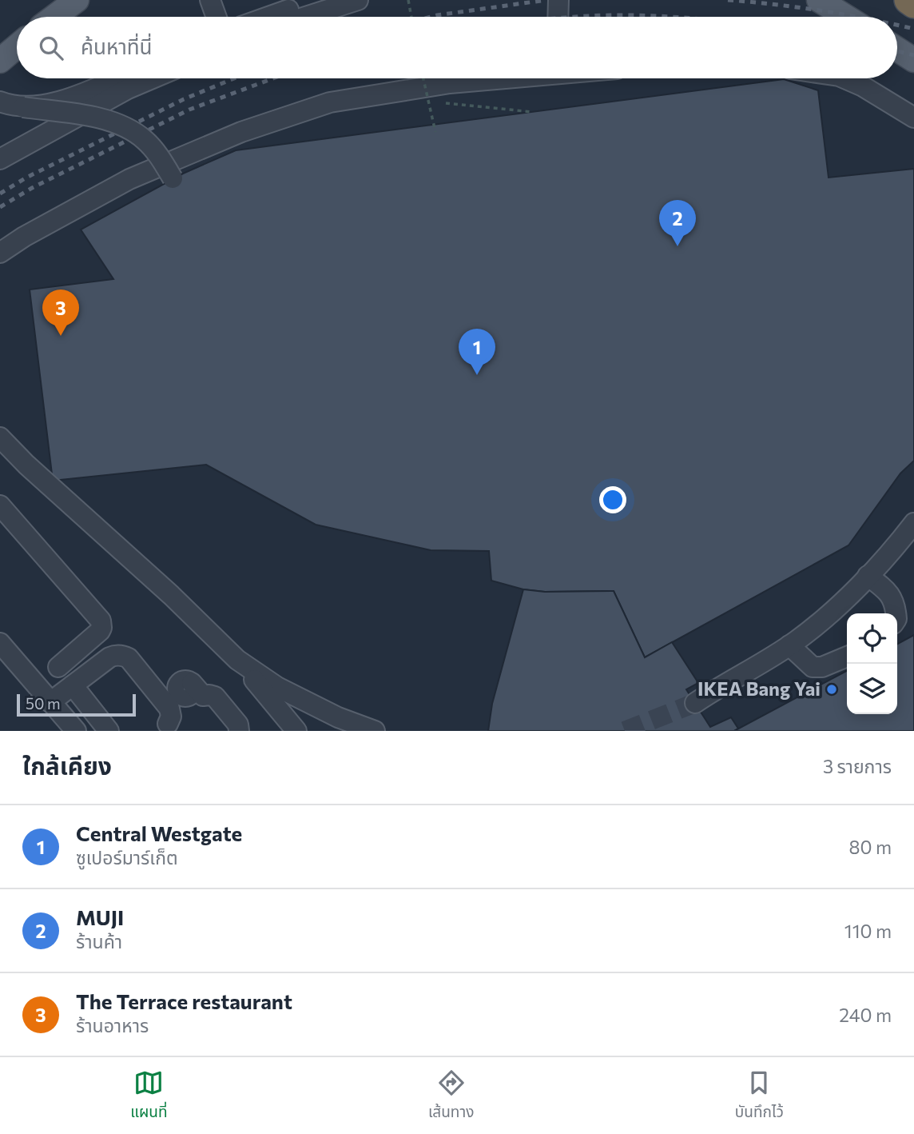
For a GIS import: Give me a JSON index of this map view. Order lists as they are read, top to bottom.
{
  "places": ["IKEA Bang Yai"],
  "scale_bar": "50 m",
  "page": {
    "search": "ค้นหาที่นี่",
    "pins": ["2", "3", "1"],
    "scale": "50 m",
    "heading": ["ใกล้เคียง", "3 รายการ"],
    "list": [
      {
        "mark": "1",
        "name": "Central Westgate",
        "note": "ซูเปอร์มาร์เก็ต",
        "value": "80 m"
      },
      {
        "mark": "2",
        "name": "MUJI",
        "note": "ร้านค้า",
        "value": "110 m"
      },
      {
        "mark": "3",
        "name": "The Terrace restaurant",
        "note": "ร้านอาหาร",
        "value": "240 m"
      }
    ],
    "nav": ["แผนที่", "เส้นทาง", "บันทึกไว้"]
  }
}
